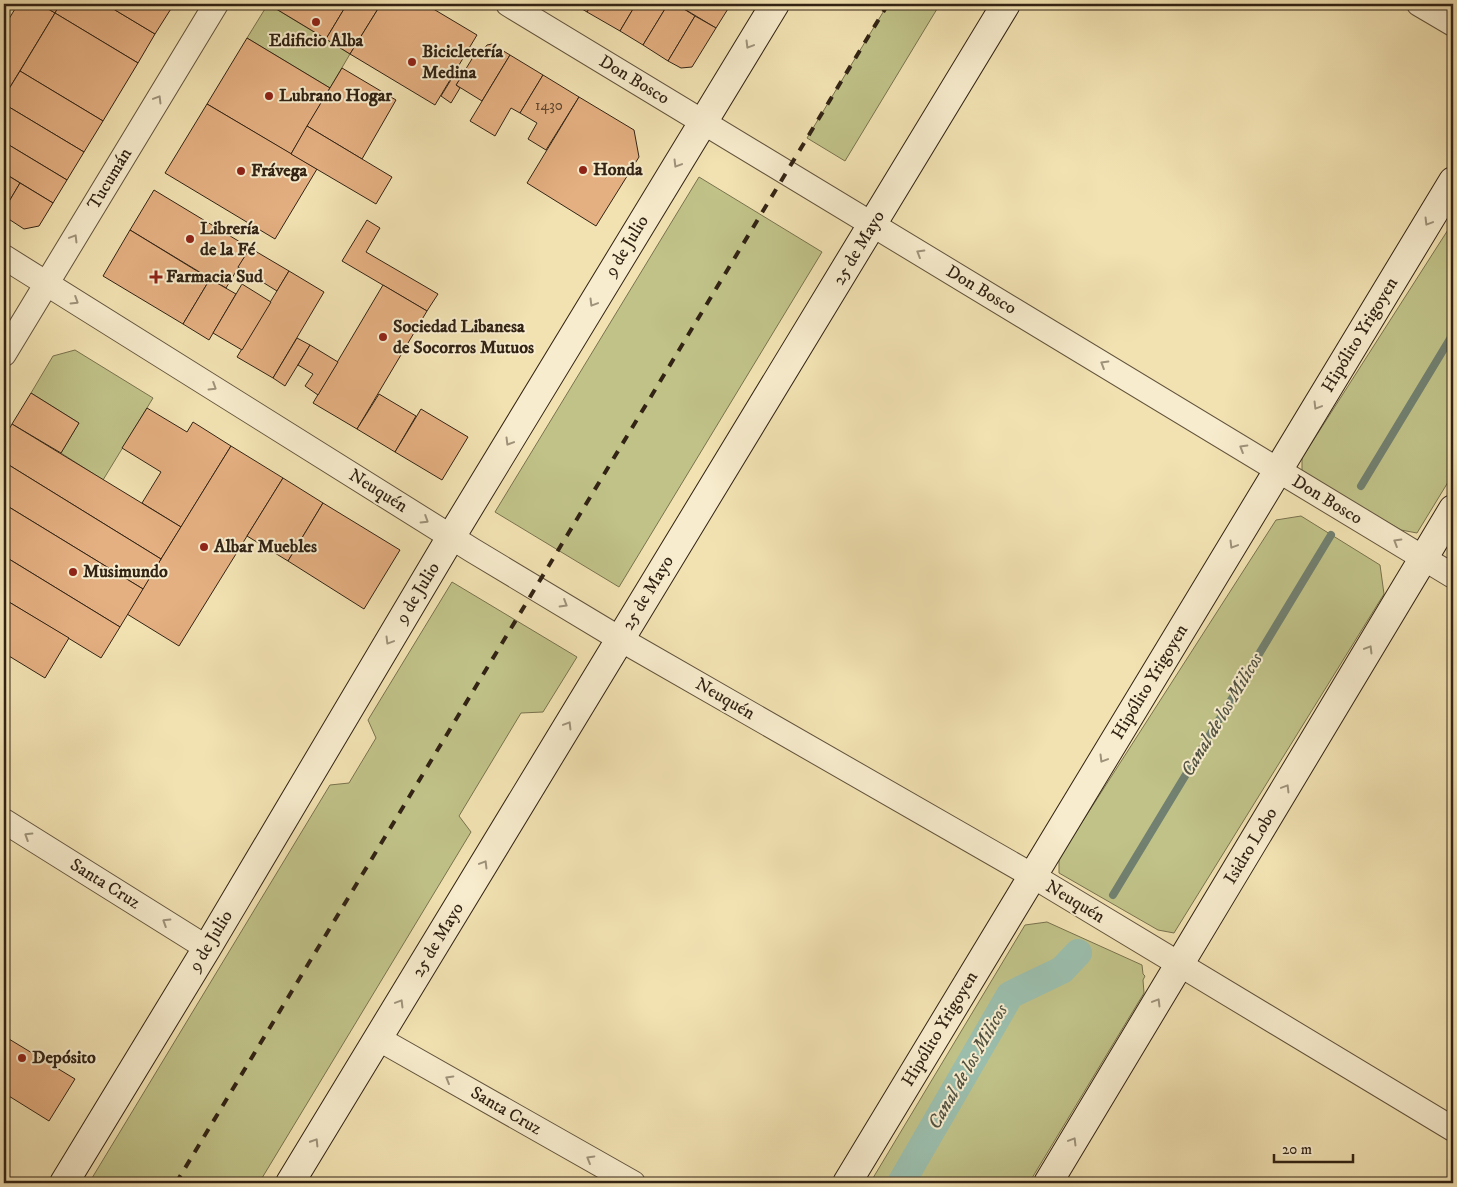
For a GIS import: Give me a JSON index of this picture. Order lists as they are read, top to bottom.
{
  "streets": {
    "main road": [
      "9 de Julio",
      "25 de Mayo",
      "Hipólito Yrigoyen",
      "Isidro Lobo"
    ],
    "street": [
      "Don Bosco",
      "Tucumán",
      "Neuquén",
      "Santa Cruz"
    ]
  },
  "crossings": [
    ["Don Bosco", "9 de Julio"],
    ["Don Bosco", "25 de Mayo"],
    ["Don Bosco", "Hipólito Yrigoyen"],
    ["Don Bosco", "Isidro Lobo"],
    ["Tucumán", "Neuquén"],
    ["9 de Julio", "Neuquén"],
    ["9 de Julio", "Santa Cruz"],
    ["25 de Mayo", "Neuquén"],
    ["25 de Mayo", "Santa Cruz"],
    ["Hipólito Yrigoyen", "Neuquén"],
    ["Neuquén", "Isidro Lobo"]
  ],
  "one_way": [
    "Don Bosco",
    "Tucumán",
    "9 de Julio",
    "25 de Mayo",
    "Hipólito Yrigoyen",
    "Neuquén",
    "Isidro Lobo",
    "Santa Cruz"
  ],
  "water": ["Canal de los Milicos"],
  "places": {
    "other": [
      "Edificio Alba",
      "Bicicletería Medina",
      "Lubrano Hogar",
      "Honda",
      "Frávega",
      "Librería de la Fé",
      "Sociedad Libanesa de Socorros Mutuos",
      "Albar Muebles",
      "Musimundo",
      "Depósito"
    ],
    "health": ["Farmacia Sud"]
  },
  "house_numbers": ["1430"],
  "scale_bar": "20 m"
}
